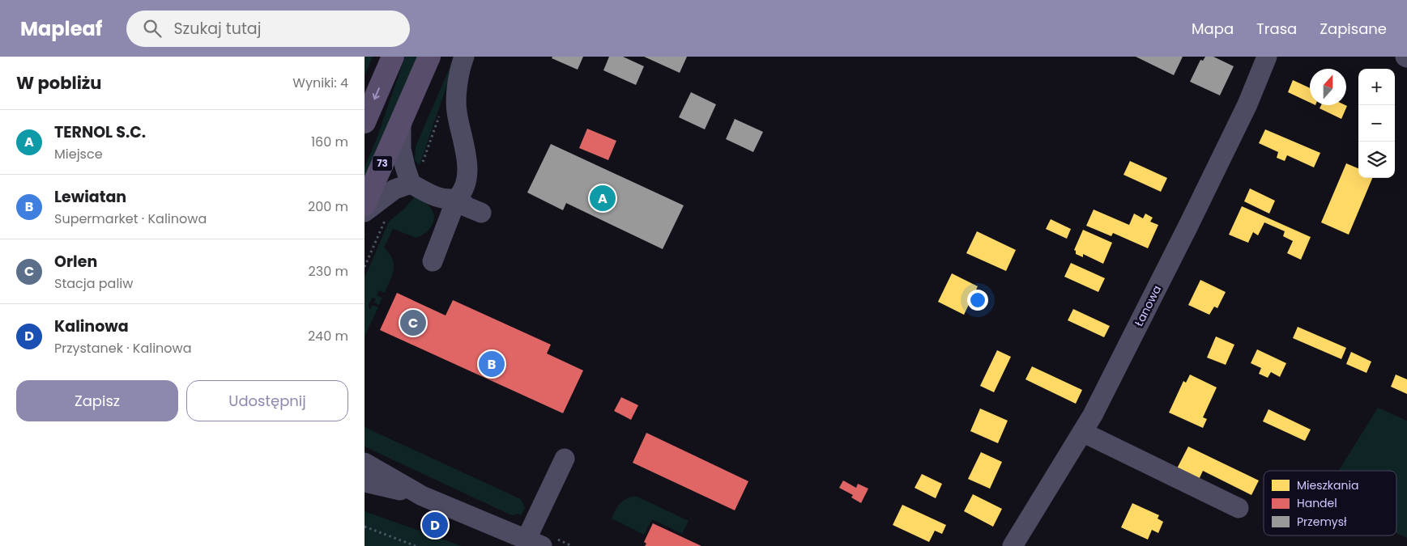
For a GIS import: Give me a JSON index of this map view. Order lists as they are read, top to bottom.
{
  "streets": {
    "main road": ["73"],
    "street": ["Łanowa"]
  },
  "legend": ["Mieszkania", "Handel", "Przemysł"],
  "north": "top",
  "page": {
    "header": "Mapleaf",
    "search": "Szukaj tutaj",
    "nav": ["Mapa", "Trasa", "Zapisane"],
    "heading": ["W pobliżu", "Wyniki: 4"],
    "map_buttons": ["+", "−"],
    "list": [
      {
        "mark": "A",
        "name": "TERNOL S.C.",
        "note": "Miejsce",
        "value": "160 m"
      },
      {
        "mark": "B",
        "name": "Lewiatan",
        "note": "Supermarket · Kalinowa",
        "value": "200 m"
      },
      {
        "mark": "C",
        "name": "Orlen",
        "note": "Stacja paliw",
        "value": "230 m"
      },
      {
        "mark": "D",
        "name": "Kalinowa",
        "note": "Przystanek · Kalinowa",
        "value": "240 m"
      }
    ],
    "pins": [
      "A",
      "C",
      "B",
      "D"
    ],
    "buttons": ["Zapisz", "Udostępnij"]
  }
}
